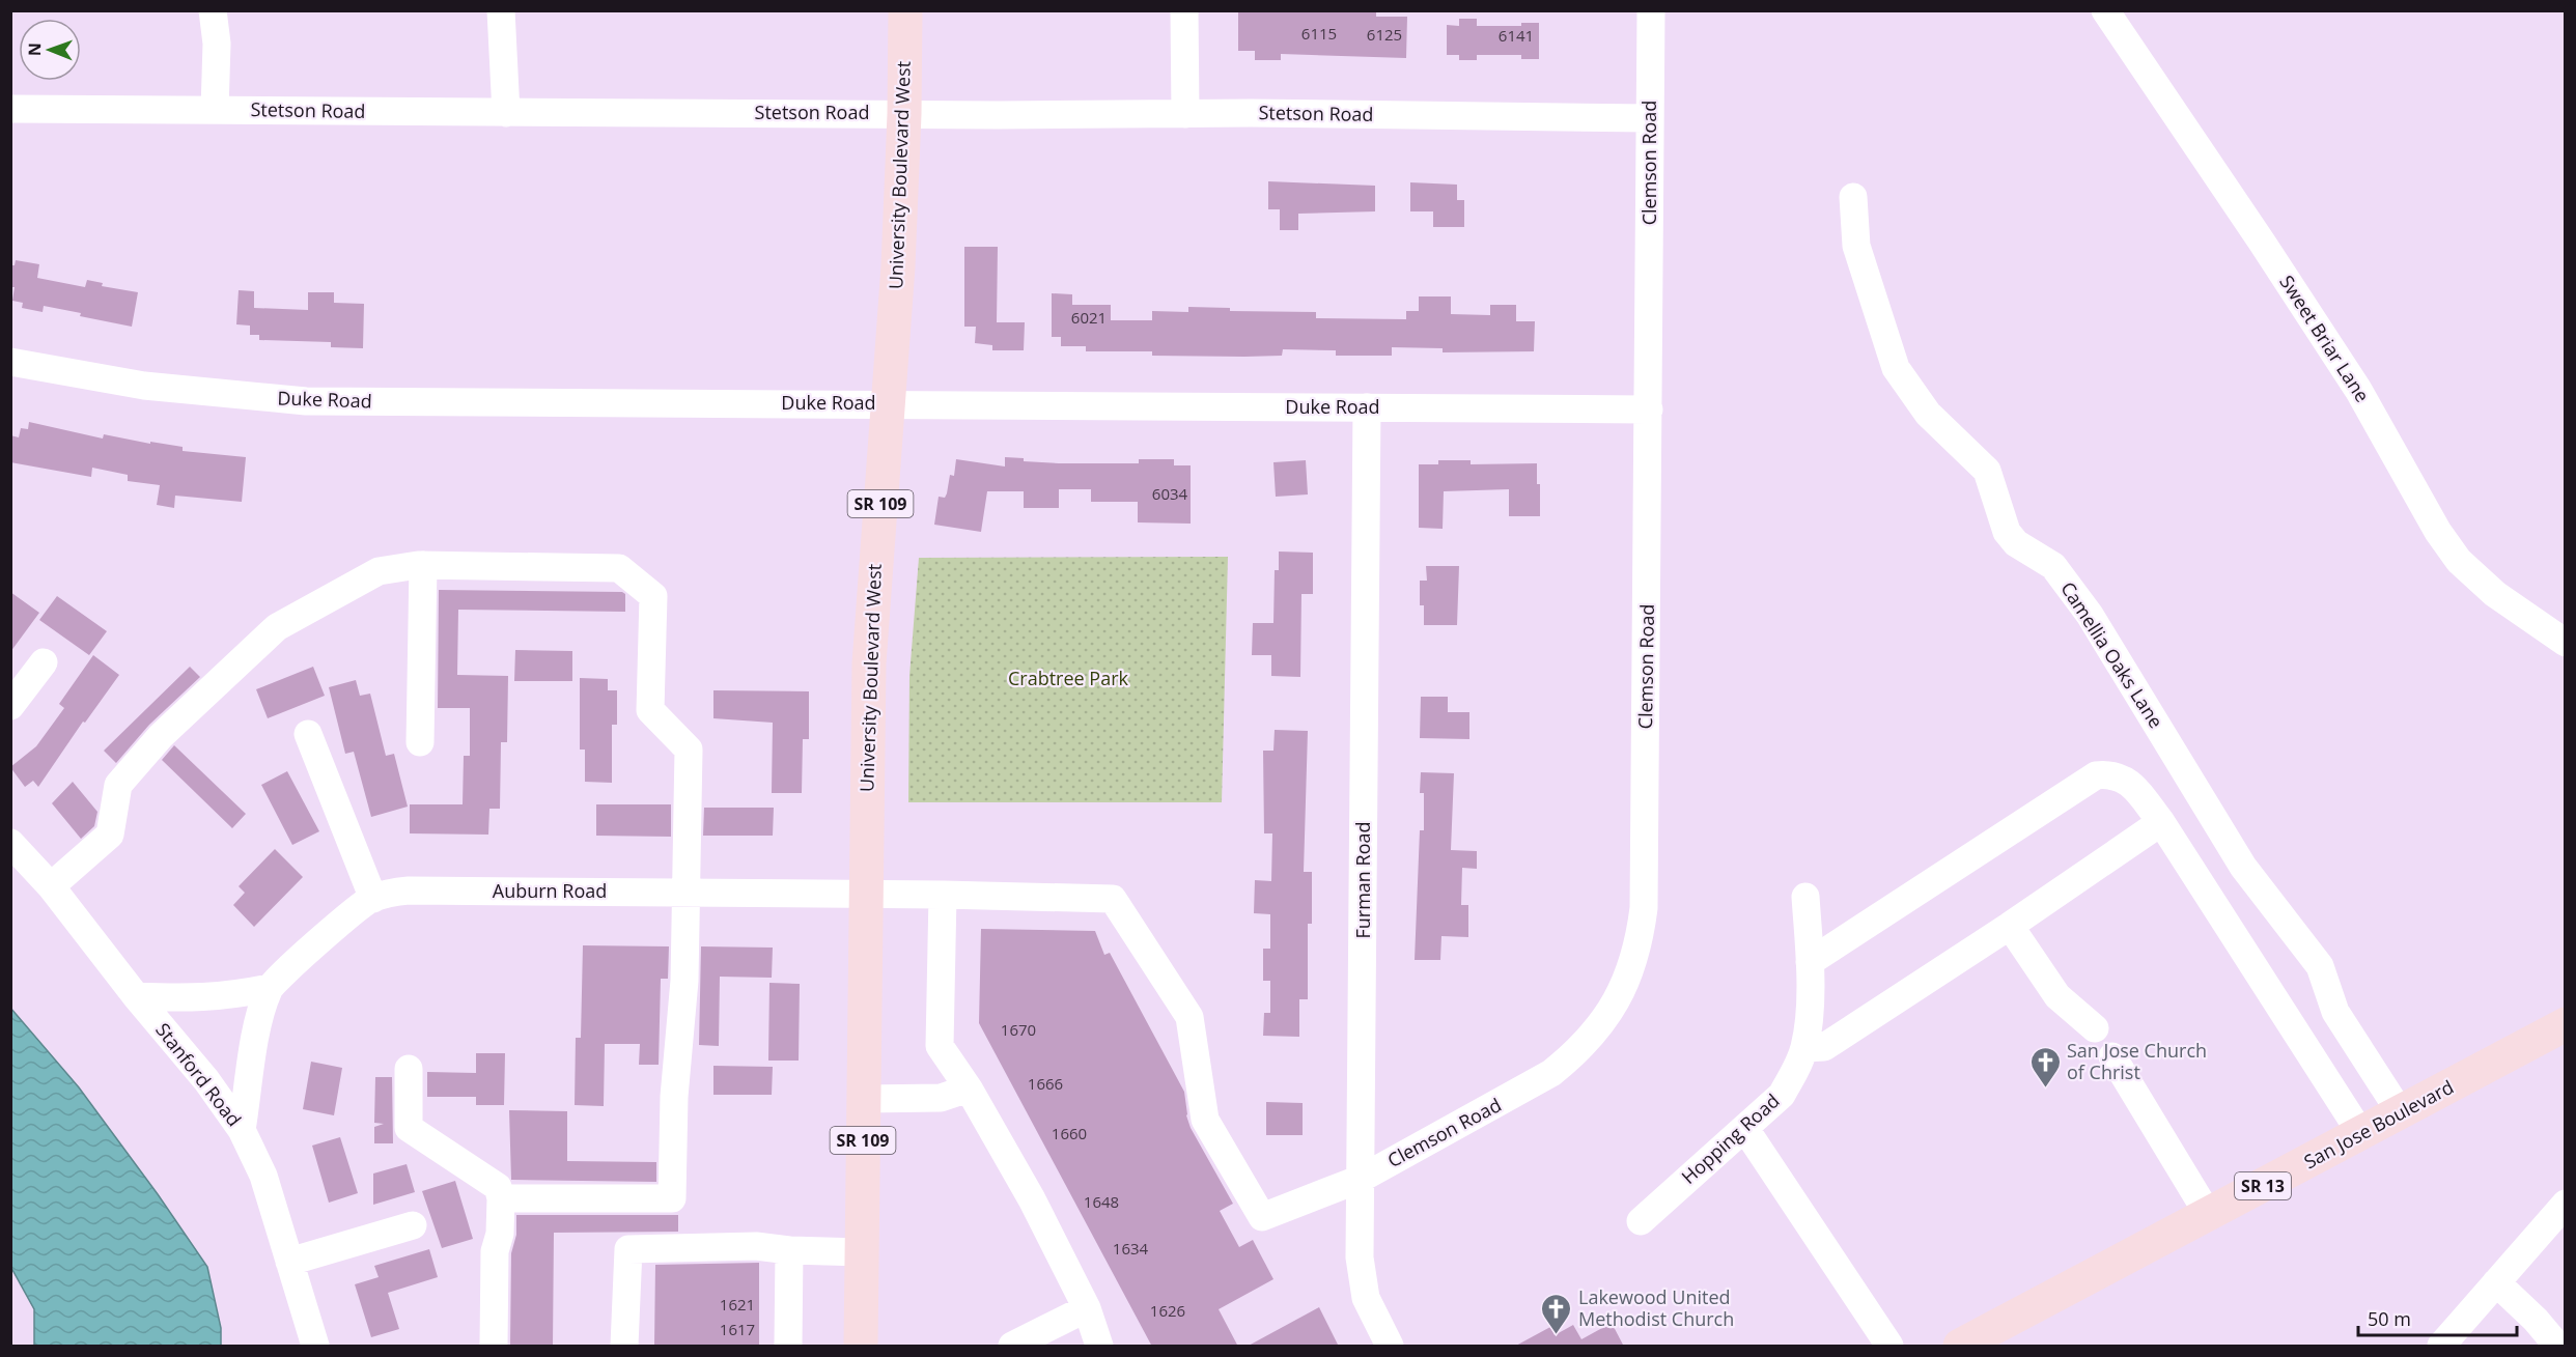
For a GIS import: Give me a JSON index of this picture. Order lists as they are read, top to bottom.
{
  "streets": {
    "main road": [
      "University Boulevard West",
      "SR 109",
      "San Jose Boulevard",
      "SR 13"
    ],
    "street": [
      "Stetson Road",
      "Clemson Road",
      "Sweet Briar Lane",
      "Duke Road",
      "Camellia Oaks Lane",
      "Furman Road",
      "Auburn Road",
      "Stanford Road",
      "Hopping Road"
    ]
  },
  "crossings": [
    ["Stetson Road", "Clemson Road"],
    ["Stetson Road", "University Boulevard West"],
    ["Clemson Road", "Duke Road"],
    ["Clemson Road", "Furman Road"],
    ["Clemson Road", "Auburn Road"],
    ["University Boulevard West", "Duke Road"],
    ["University Boulevard West", "Auburn Road"],
    ["Duke Road", "Furman Road"],
    ["Camellia Oaks Lane", "San Jose Boulevard"]
  ],
  "parks": ["Crabtree Park"],
  "places": {
    "church": ["San Jose Church of Christ", "Lakewood United Methodist Church"]
  },
  "house_numbers": [
    "6115",
    "6125",
    "6141",
    "6021",
    "6034",
    "1670",
    "1666",
    "1660",
    "1648",
    "1634",
    "1621",
    "1626",
    "1617"
  ],
  "scale_bar": "50 m",
  "north": "left"
}
